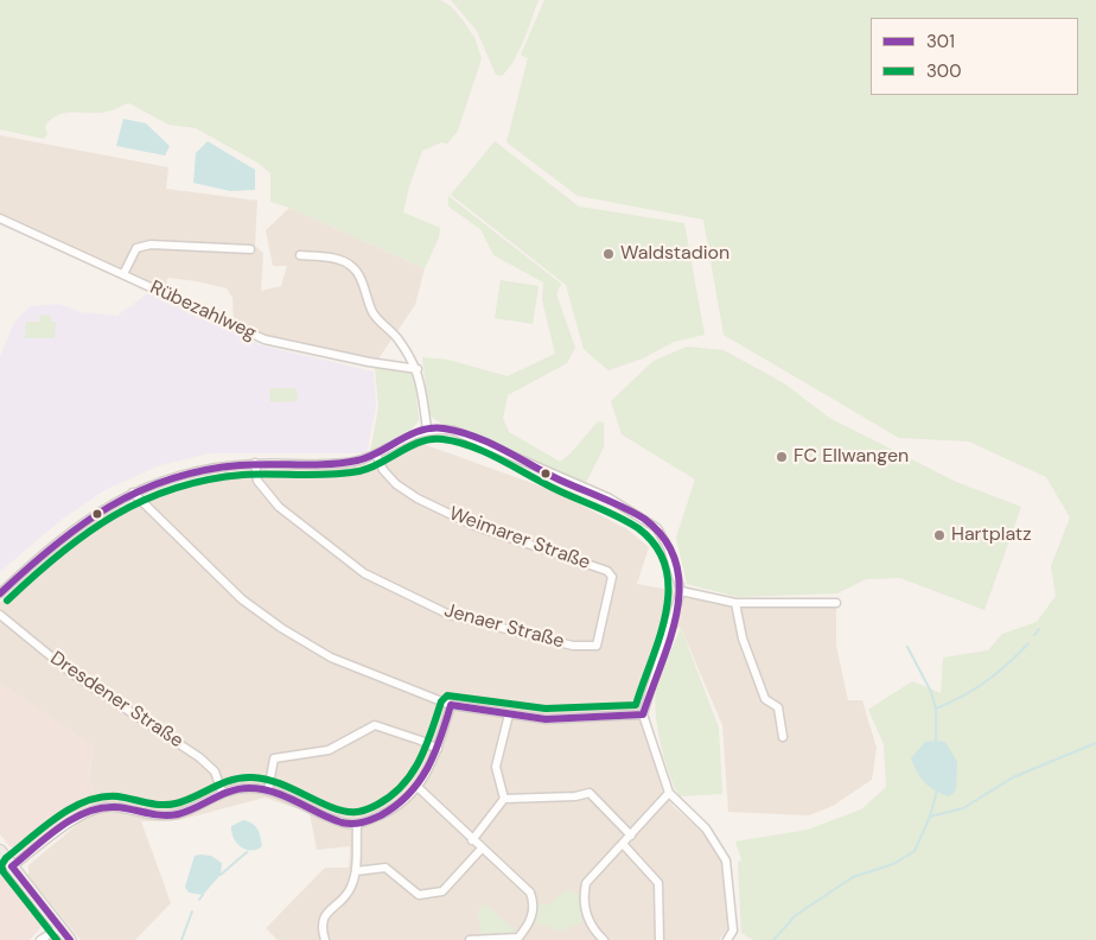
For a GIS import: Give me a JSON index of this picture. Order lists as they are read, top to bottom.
{
  "streets": {
    "street": [
      "Rübezahlweg",
      "Weimarer Straße",
      "Jenaer Straße",
      "Dresdener Straße"
    ]
  },
  "crossings": [
    ["Weimarer Straße", "Jenaer Straße"]
  ],
  "places": ["Waldstadion", "FC Ellwangen", "Hartplatz"],
  "lines": ["transit line 301", "transit line 300"],
  "legend": ["301", "300"]
}
